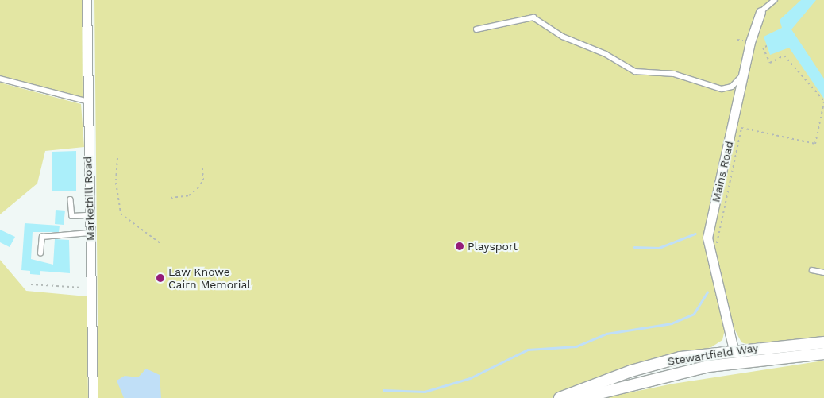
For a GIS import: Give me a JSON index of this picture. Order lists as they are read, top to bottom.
{
  "streets": {
    "street": ["Mains Road", "Markethill Road", "Stewartfield Way"]
  },
  "crossings": [
    ["Mains Road", "Stewartfield Way"]
  ],
  "places": ["Playsport", "Law Knowe Cairn Memorial"]
}
